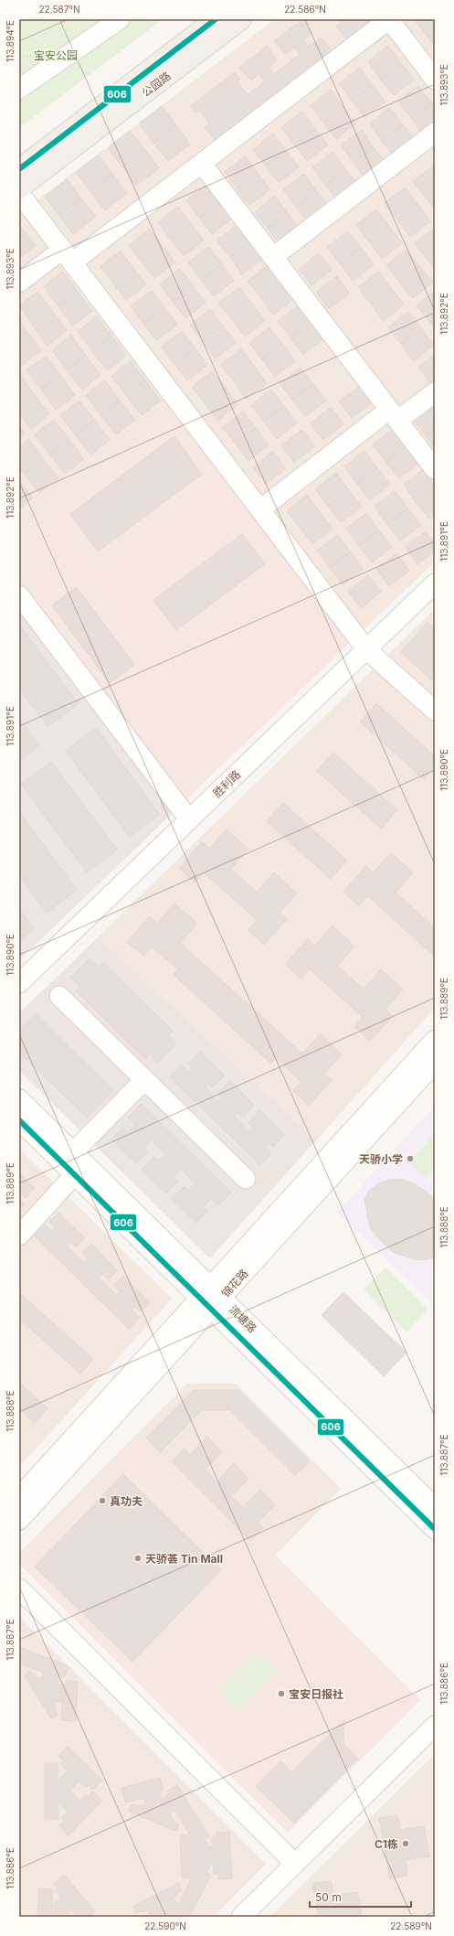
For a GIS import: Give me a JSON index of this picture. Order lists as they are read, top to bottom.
{
  "streets": {
    "main road": ["公园路"],
    "street": ["胜利路", "锦花路", "流塘路"]
  },
  "crossings": [
    ["锦花路", "流塘路"]
  ],
  "parks": ["宝安公园"],
  "places": [
    "天骄小学",
    "真功夫",
    "天骄荟 Tin Mall",
    "宝安日报社",
    "C1栋"
  ],
  "lines": ["transit line 606"],
  "scale_bar": "50 m",
  "coordinates": [
    "22.587°N",
    "22.586°N",
    "113.894°E",
    "113.893°E",
    "113.892°E",
    "113.891°E",
    "113.890°E",
    "113.889°E",
    "113.888°E",
    "113.887°E",
    "113.886°E",
    "22.590°N",
    "22.589°N"
  ]
}
